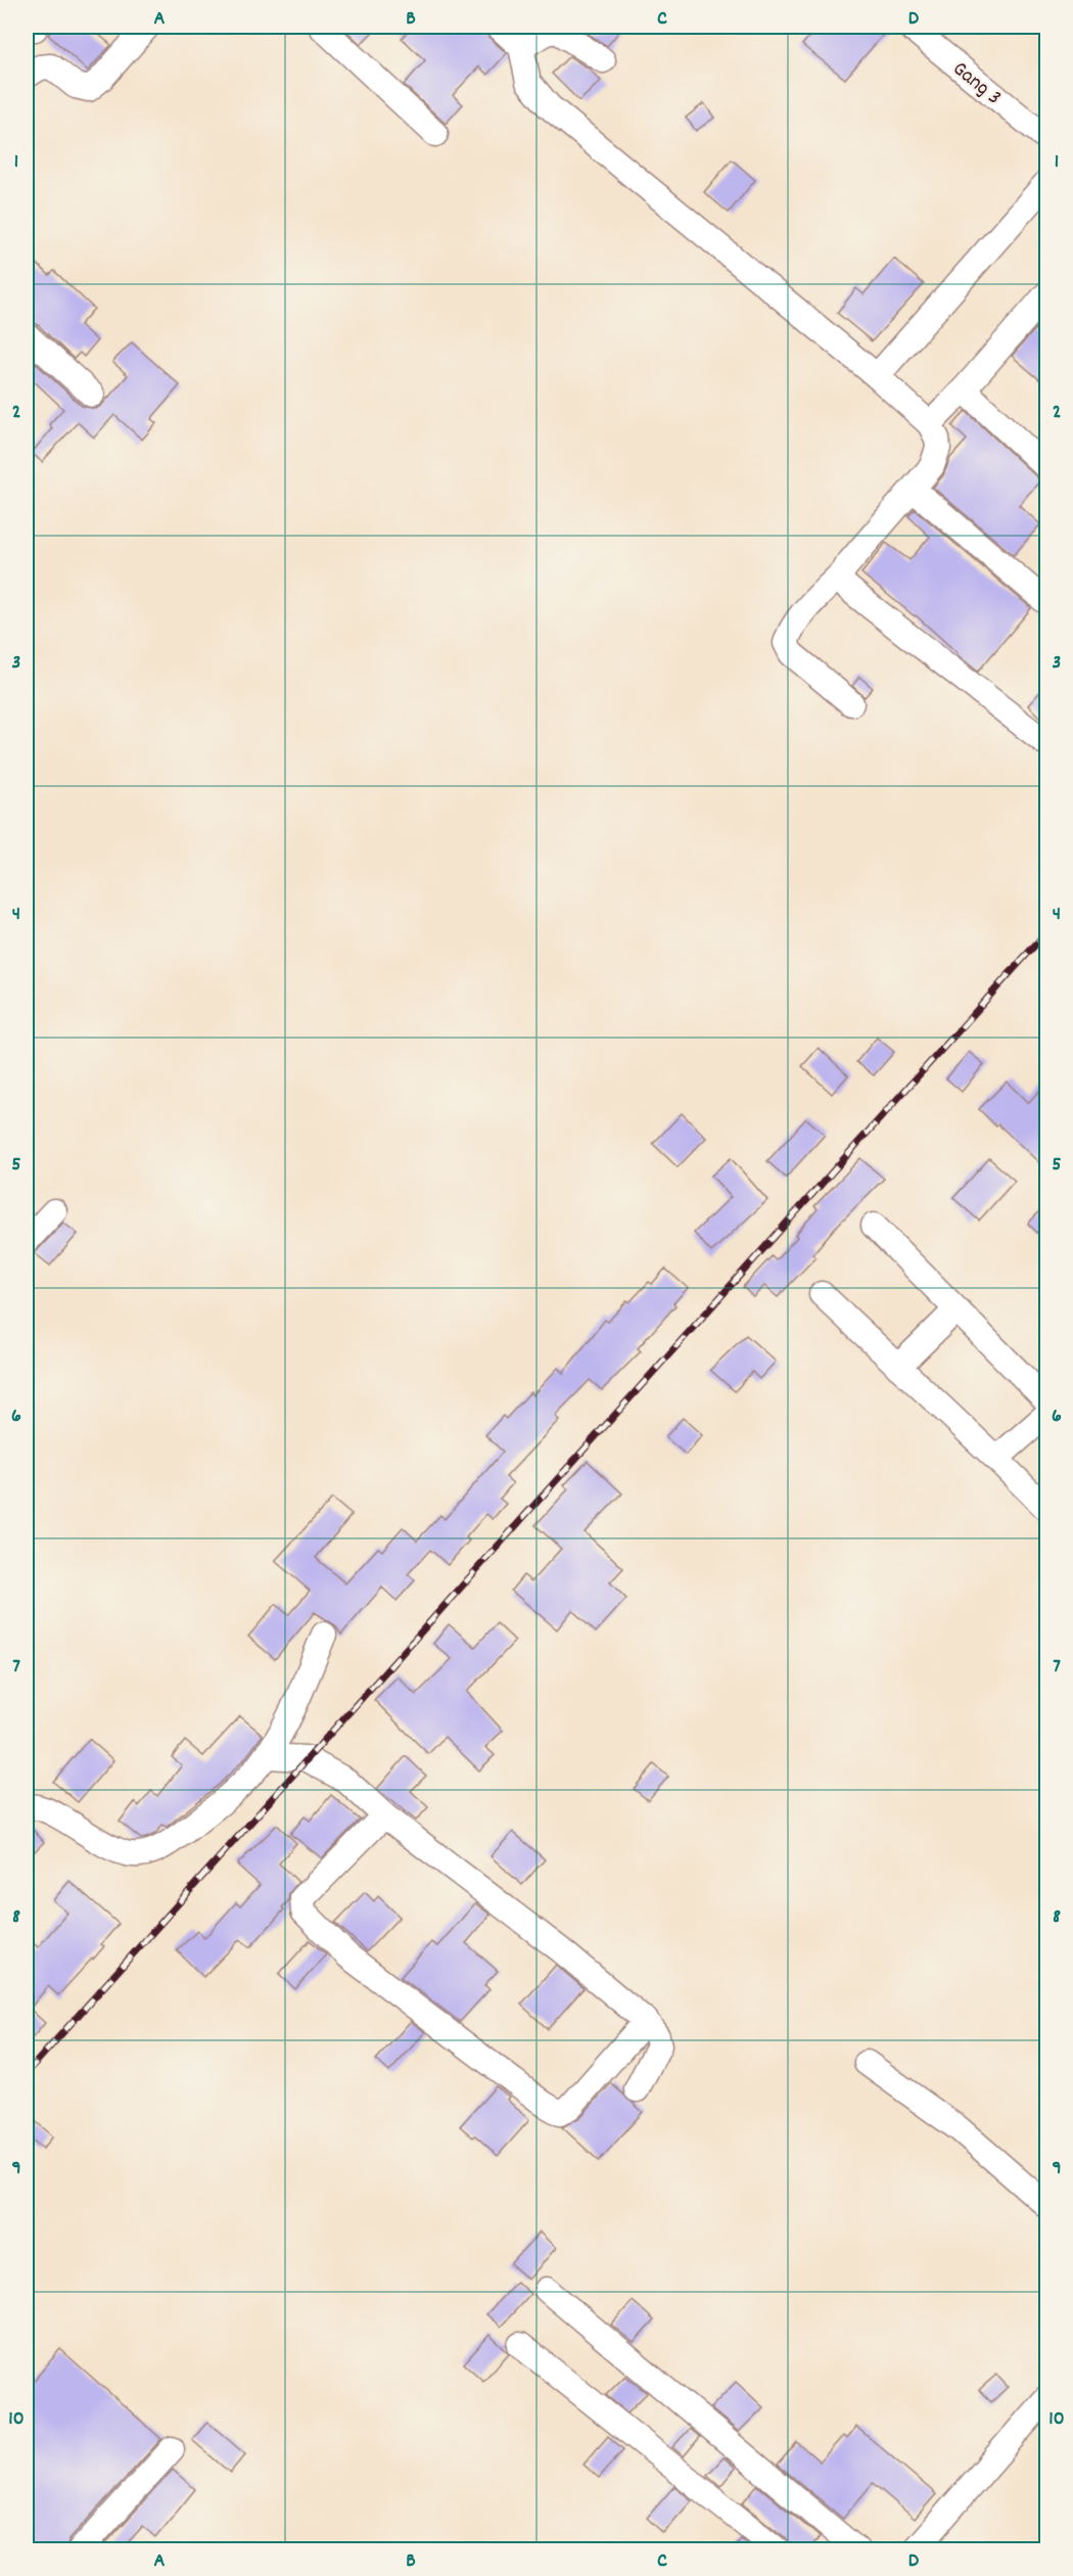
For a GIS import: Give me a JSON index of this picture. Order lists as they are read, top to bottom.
{
  "streets": {
    "street": ["Gang 3"]
  },
  "grid": {
    "columns": [
      "A",
      "B",
      "C",
      "D"
    ],
    "rows": [
      "1",
      "2",
      "3",
      "4",
      "5",
      "6",
      "7",
      "8",
      "9",
      "10"
    ]
  }
}
